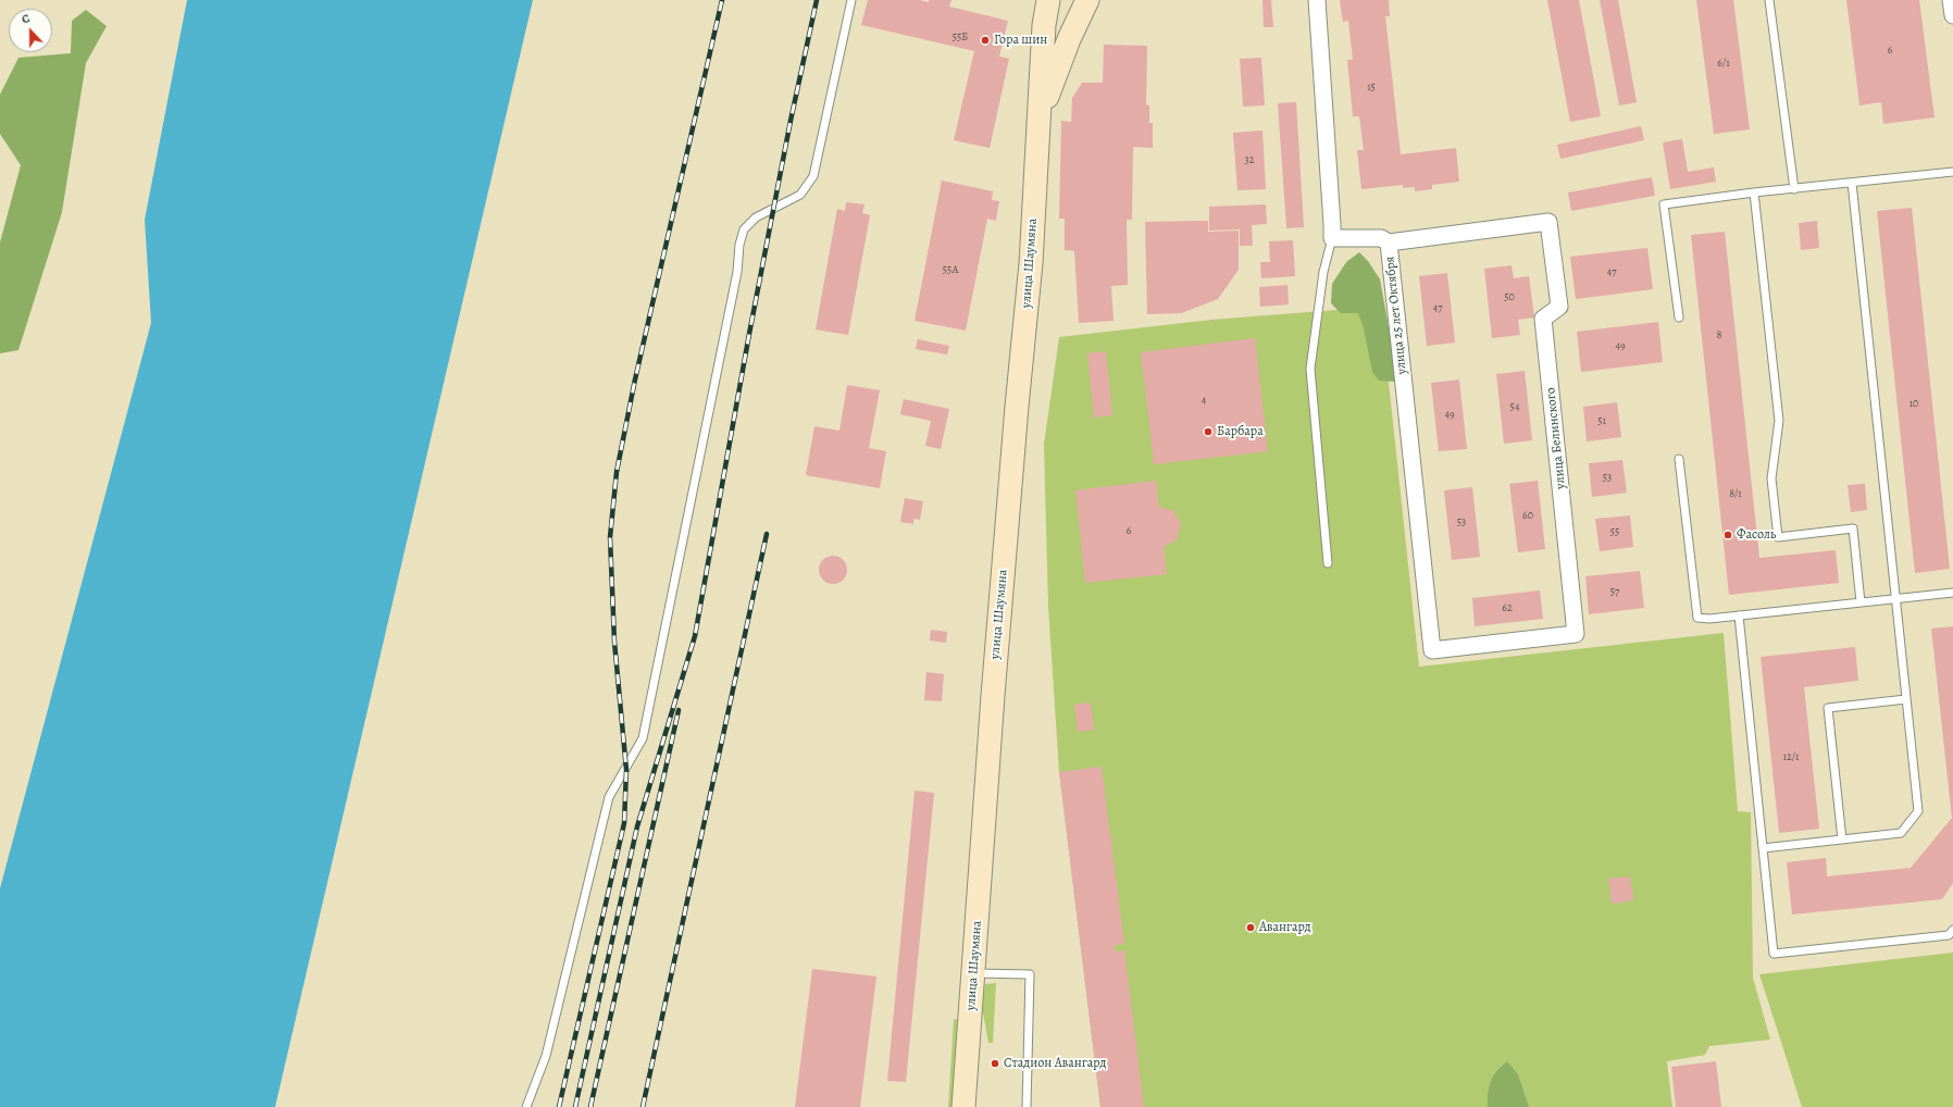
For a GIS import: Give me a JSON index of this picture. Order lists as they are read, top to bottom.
{
  "streets": {
    "main road": ["улица Шаумяна"],
    "street": ["улица 25 лет Октября", "улица Белинского"]
  },
  "crossings": [
    ["улица 25 лет Октября", "улица Белинского"]
  ],
  "places": [
    "Гора шин",
    "Барбара",
    "Фасоль",
    "Авангард",
    "Стадион Авангард"
  ],
  "house_numbers": [
    "55Б",
    "6",
    "6/1",
    "15",
    "32",
    "55А",
    "47",
    "50",
    "47",
    "8",
    "49",
    "4",
    "10",
    "54",
    "49",
    "51",
    "53",
    "8/1",
    "60",
    "53",
    "6",
    "55",
    "57",
    "62",
    "12/1"
  ],
  "north": "top"
}
